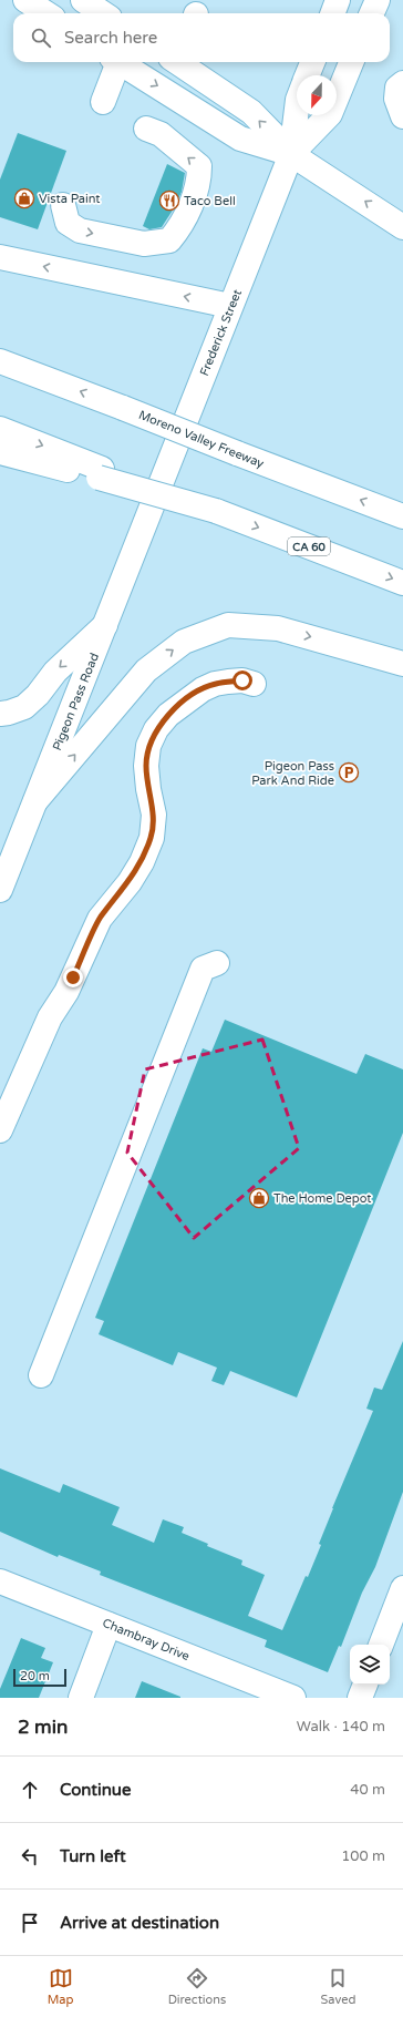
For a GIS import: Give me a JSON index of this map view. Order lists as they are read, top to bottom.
{
  "streets": {
    "main road": [
      "Frederick Street",
      "Moreno Valley Freeway",
      "CA 60",
      "Pigeon Pass Road",
      "Chambray Drive"
    ]
  },
  "crossings": [
    ["Frederick Street", "Pigeon Pass Road"]
  ],
  "places": {
    "shop": ["Vista Paint", "The Home Depot"],
    "restaurant": ["Taco Bell"],
    "parking": ["Pigeon Pass Park And Ride"]
  },
  "scale_bar": "20 m",
  "north": "bottom",
  "page": {
    "search": "Search here",
    "scale": "20 m",
    "heading": ["2 min", "Walk · 140 m"],
    "list": [
      ["Continue", "40 m"],
      ["Turn left", "100 m"],
      "Arrive at destination"
    ],
    "nav": ["Map", "Directions", "Saved"]
  }
}
